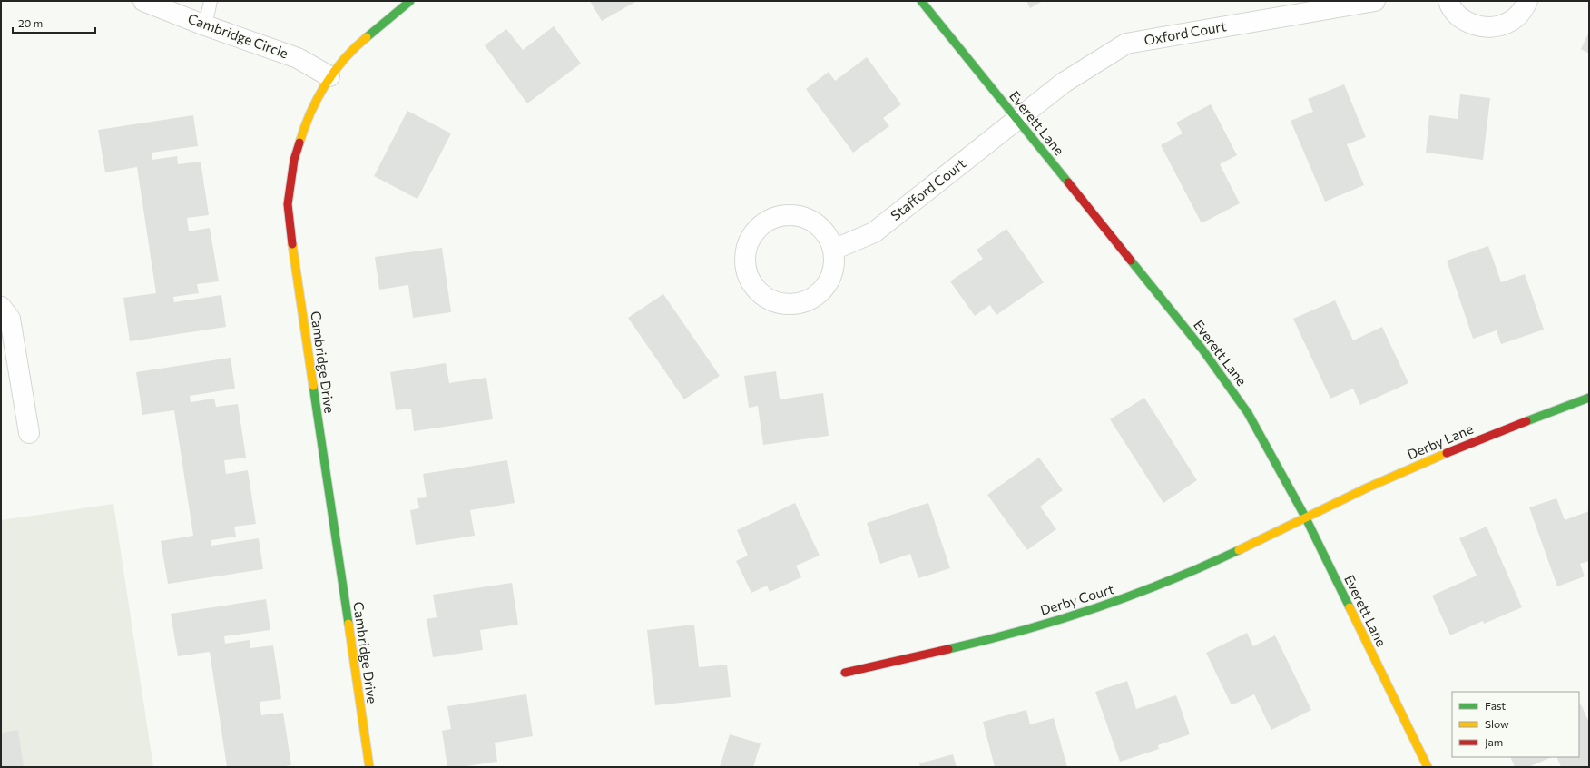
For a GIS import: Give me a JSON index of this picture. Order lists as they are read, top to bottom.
{
  "streets": {
    "street": [
      "Oxford Court",
      "Cambridge Circle",
      "Everett Lane",
      "Stafford Court",
      "Cambridge Drive",
      "Derby Lane",
      "Derby Court"
    ]
  },
  "crossings": [
    ["Oxford Court", "Everett Lane"],
    ["Oxford Court", "Stafford Court"],
    ["Cambridge Circle", "Cambridge Drive"],
    ["Everett Lane", "Stafford Court"],
    ["Everett Lane", "Derby Lane"],
    ["Everett Lane", "Derby Court"],
    ["Derby Lane", "Derby Court"]
  ],
  "legend": ["Fast", "Slow", "Jam"],
  "scale_bar": "20 m"
}
